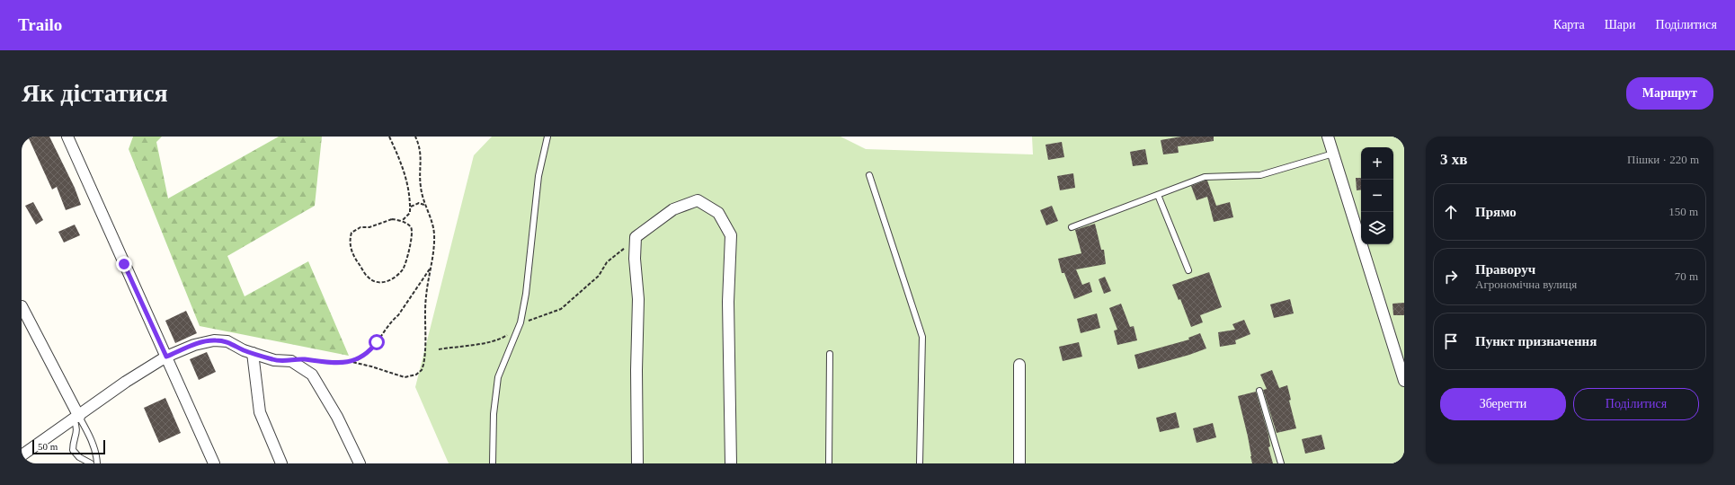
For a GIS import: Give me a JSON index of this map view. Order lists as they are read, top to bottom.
{
  "scale_bar": "50 m",
  "page": {
    "header": "Trailo",
    "nav": ["Карта", "Шари", "Поділитися"],
    "buttons": [
      "Маршрут",
      ["Зберегти", "Поділитися"]
    ],
    "title": "Як дістатися",
    "heading": ["3 хв", "Пішки · 220 m"],
    "map_buttons": ["+", "−"],
    "list": [
      ["Прямо", "150 m"],
      ["Праворуч", "Агрономічна вулиця", "70 m"],
      "Пункт призначення"
    ],
    "scale": "50 m"
  }
}
